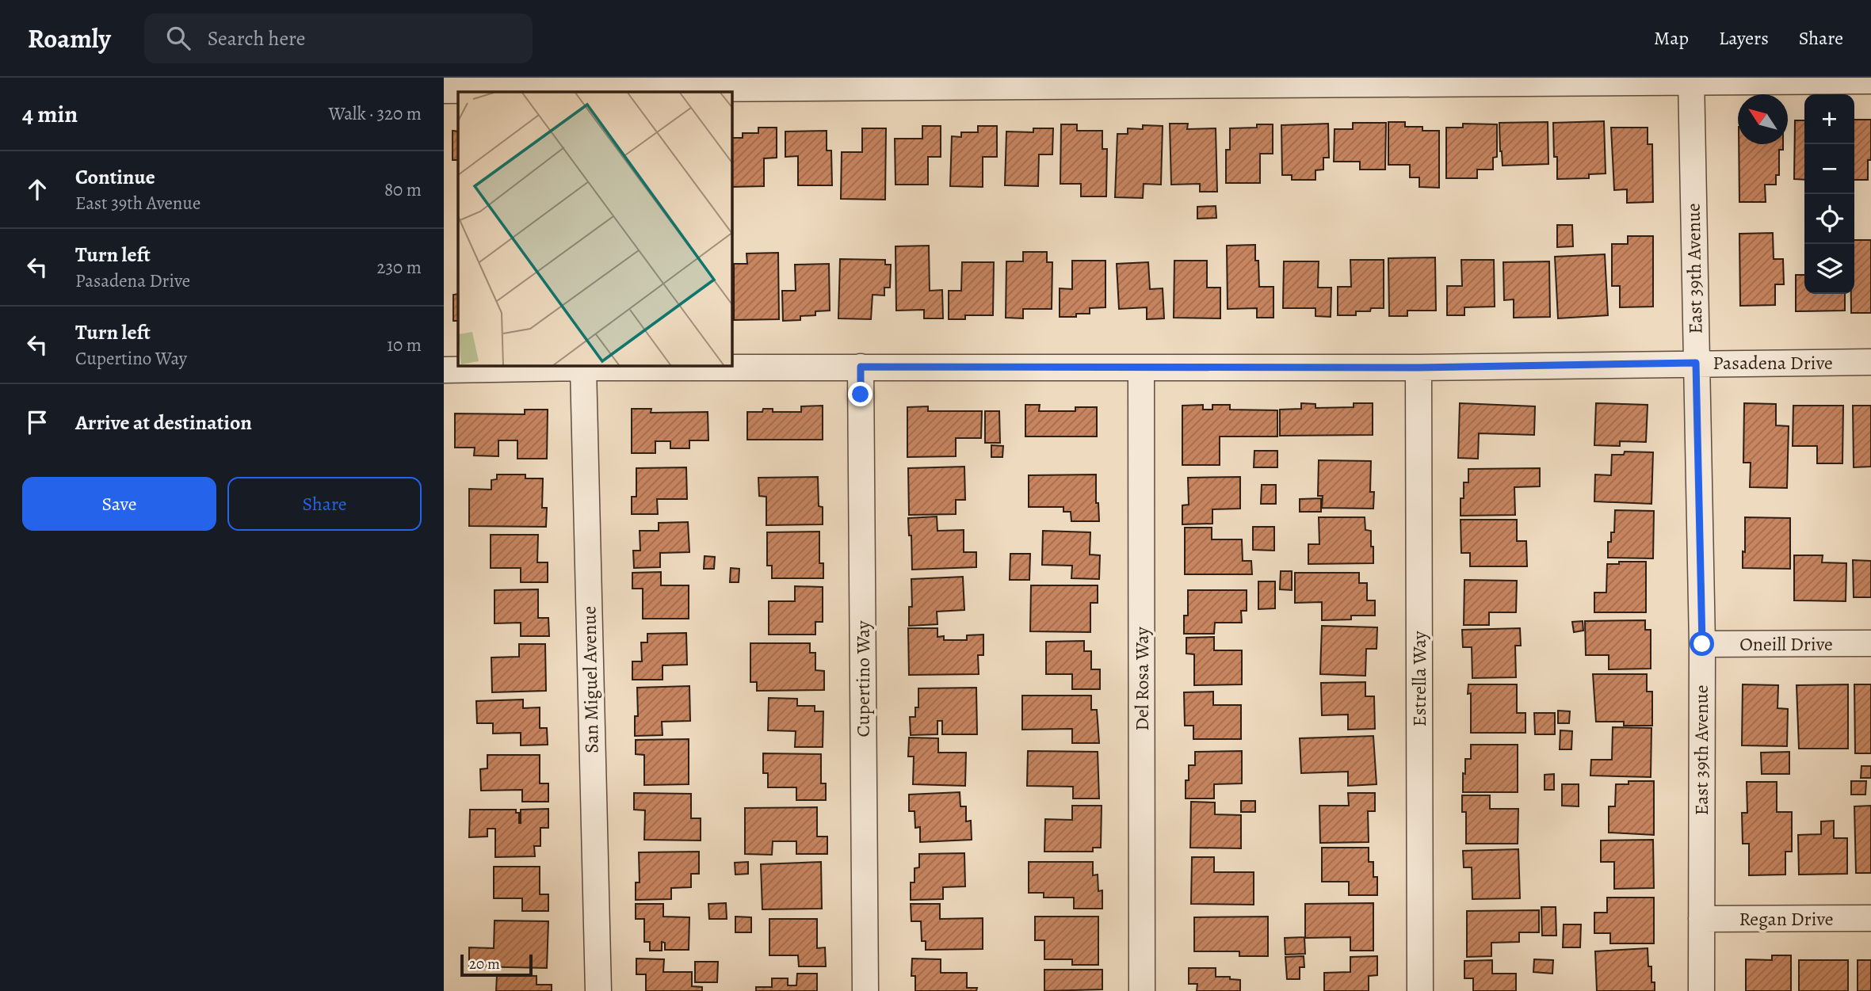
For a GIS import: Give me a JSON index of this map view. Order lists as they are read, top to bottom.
{
  "streets": {
    "street": [
      "East 39th Avenue",
      "Pasadena Drive",
      "Oneill Drive",
      "Cupertino Way",
      "Del Rosa Way",
      "Estrella Way",
      "San Miguel Avenue",
      "Regan Drive"
    ]
  },
  "crossings": [
    ["East 39th Avenue", "Pasadena Drive"],
    ["East 39th Avenue", "Oneill Drive"],
    ["East 39th Avenue", "Regan Drive"],
    ["Pasadena Drive", "Cupertino Way"],
    ["Pasadena Drive", "Del Rosa Way"],
    ["Pasadena Drive", "Estrella Way"],
    ["Pasadena Drive", "San Miguel Avenue"]
  ],
  "scale_bar": "20 m",
  "north": "top left",
  "page": {
    "header": "Roamly",
    "search": "Search here",
    "nav": ["Map", "Layers", "Share"],
    "heading": ["4 min", "Walk · 320 m"],
    "map_buttons": ["+", "−"],
    "list": [
      ["Continue", "East 39th Avenue", "80 m"],
      ["Turn left", "Pasadena Drive", "230 m"],
      ["Turn left", "Cupertino Way", "10 m"],
      "Arrive at destination"
    ],
    "buttons": ["Save", "Share"],
    "scale": "20 m"
  }
}
